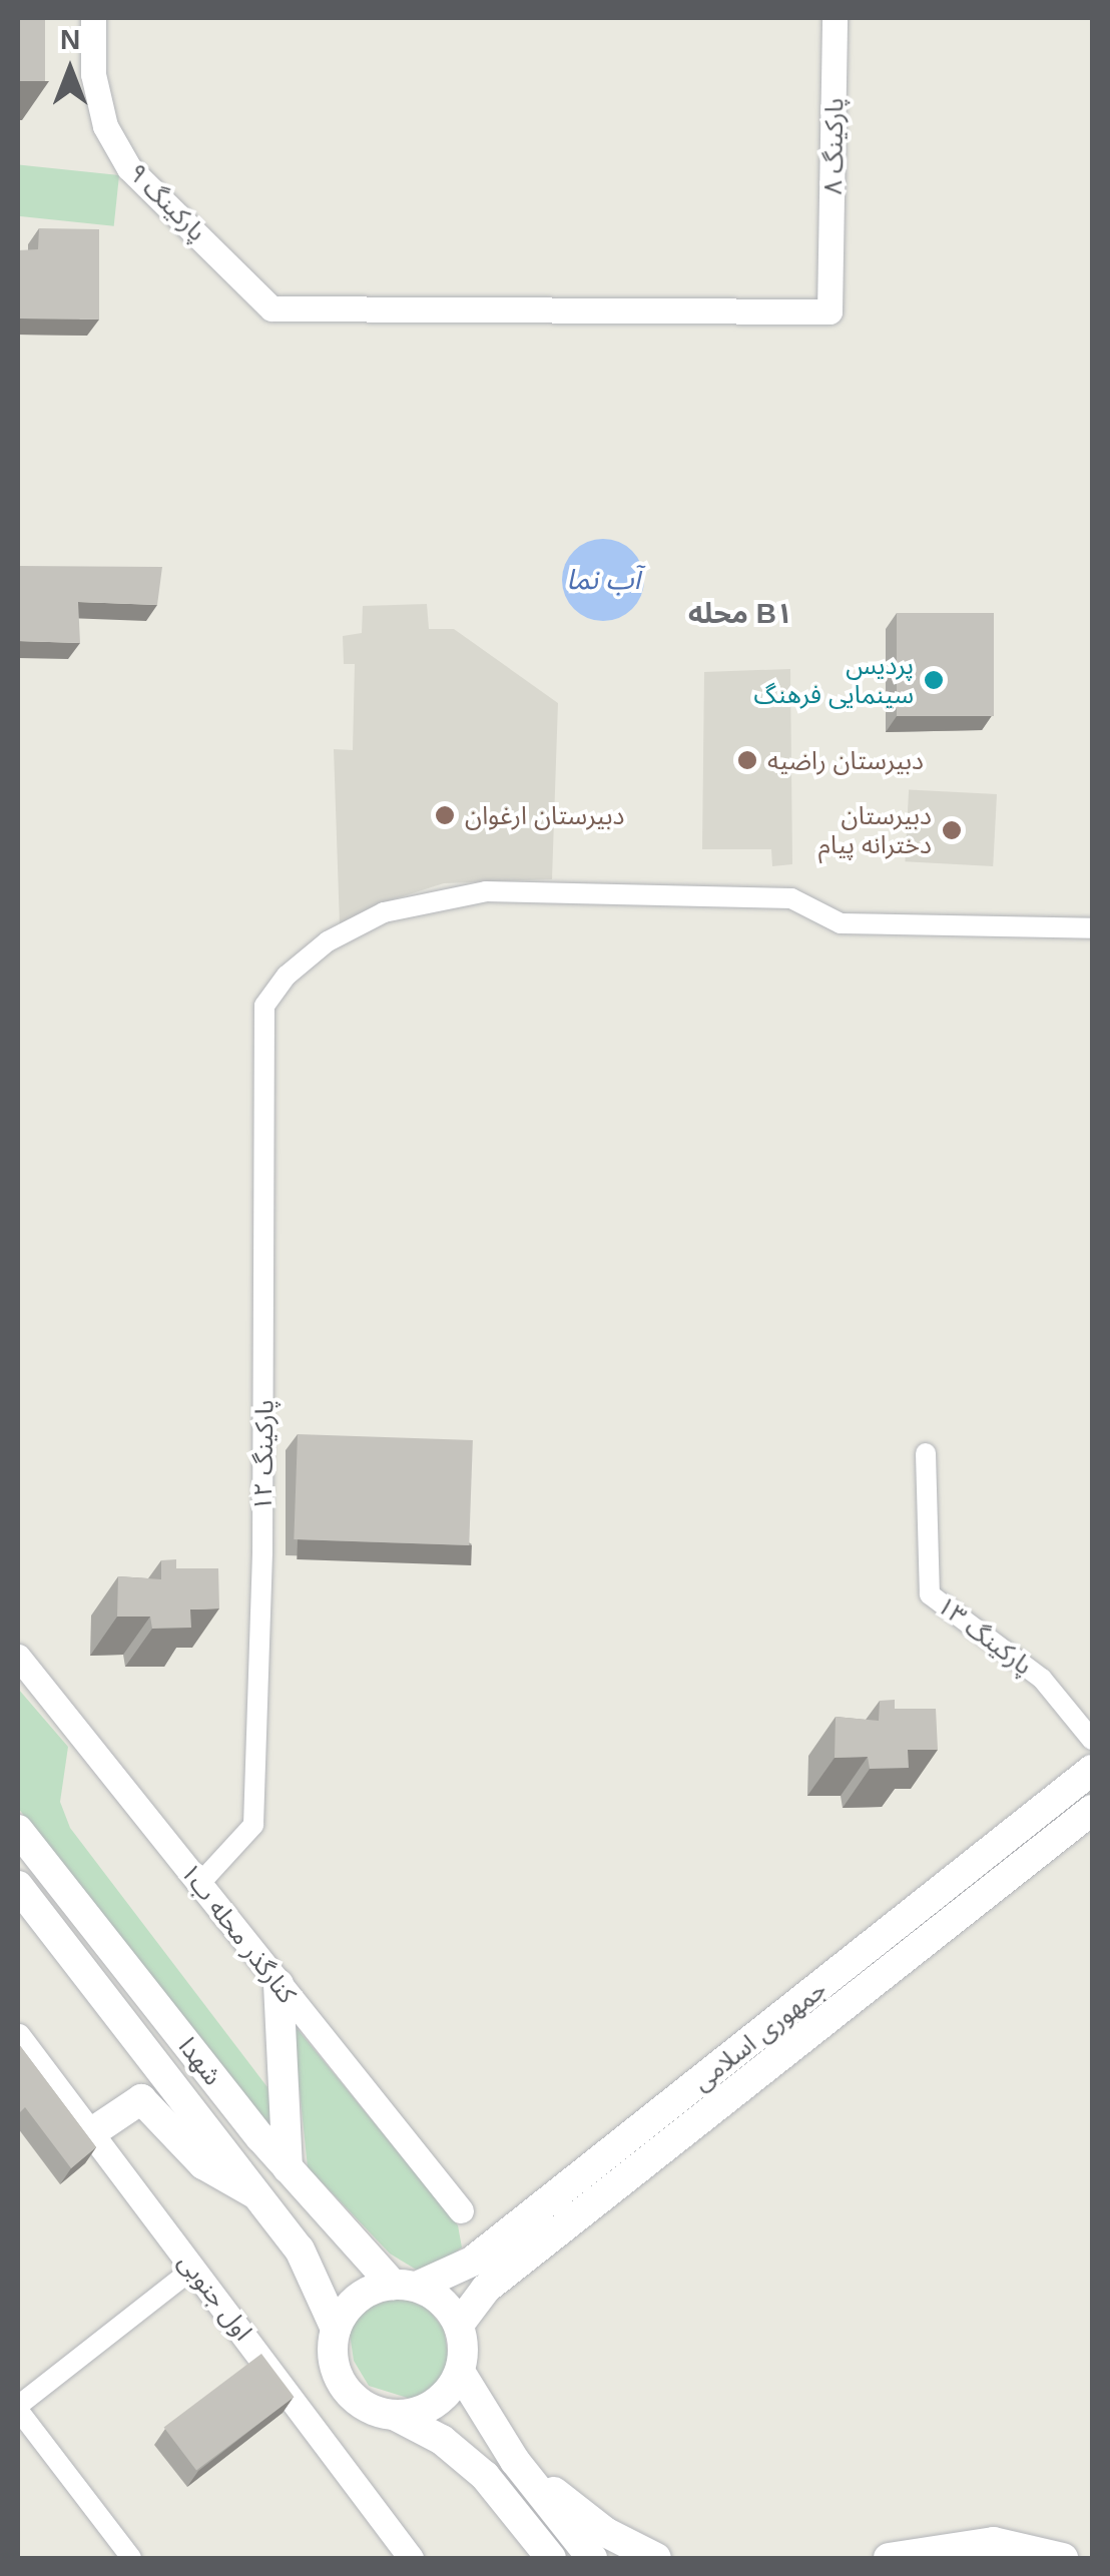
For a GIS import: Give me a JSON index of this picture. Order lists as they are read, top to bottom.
{
  "streets": {
    "main road": ["جمهوری اسلامی", "شهدا"],
    "street": [
      "پارکینگ ۸",
      "پارکینگ ۹",
      "پارکینگ ۱۲",
      "پارکینگ ۱۳",
      "کنارگذر محله ب۱",
      "اول جنوبی"
    ]
  },
  "crossings": [
    ["پارکینگ ۸", "پارکینگ ۹"],
    ["پارکینگ ۱۲", "کنارگذر محله ب۱"],
    ["جمهوری اسلامی", "شهدا"]
  ],
  "districts": ["محله B۱"],
  "water": ["آب نما"],
  "places": [
    "پردیس سینمایی فرهنگ",
    "دبیرستان راضیه",
    "دبیرستان ارغوان",
    "دبیرستان دخترانه پیام"
  ],
  "north": "top"
}
